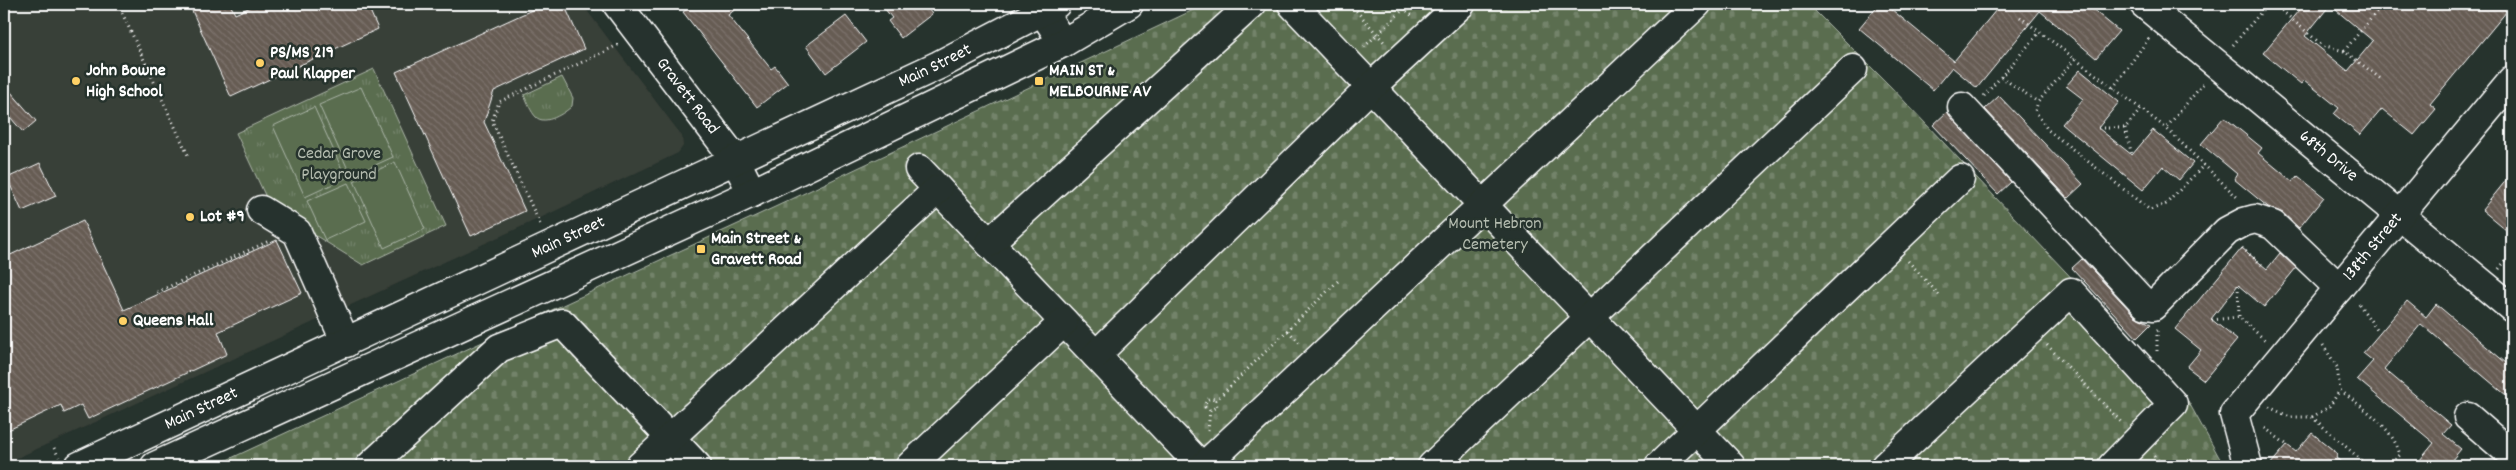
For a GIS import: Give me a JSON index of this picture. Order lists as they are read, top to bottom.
{
  "streets": {
    "main road": [
      "Main Street",
      "Gravett Road",
      "68th Drive",
      "138th Street"
    ]
  },
  "crossings": [
    ["Main Street", "Gravett Road"],
    ["68th Drive", "138th Street"]
  ],
  "parks": ["Cedar Grove Playground", "Mount Hebron Cemetery"],
  "places": {
    "other": [
      "PS/MS 219 Paul Klapper",
      "John Bowne High School",
      "Lot #9",
      "Queens Hall"
    ],
    "transit": ["MAIN ST & MELBOURNE AV", "Main Street & Gravett Road"]
  }
}
